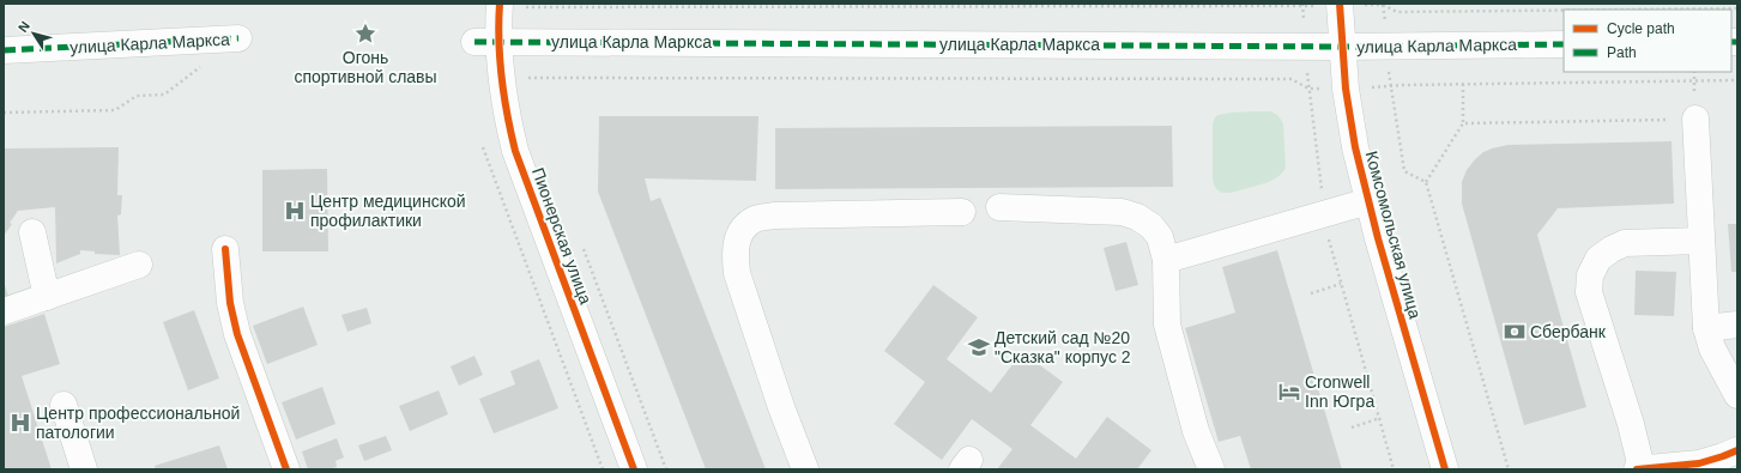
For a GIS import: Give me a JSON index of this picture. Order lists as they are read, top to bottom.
{
  "streets": {
    "street": ["улица Карла Маркса", "Комсомольская улица", "Пионерская улица"]
  },
  "crossings": [
    ["улица Карла Маркса", "Комсомольская улица"],
    ["улица Карла Маркса", "Пионерская улица"]
  ],
  "places": {
    "place": ["Огонь спортивной славы"],
    "hospital": ["Центр медицинской профилактики", "Центр профессиональной патологии"],
    "bank": ["Сбербанк"],
    "school or university": ["Детский сад №20 \"Сказка\" корпус 2"],
    "hotel": ["Cronwell Inn Югра"]
  },
  "legend": ["Cycle path", "Path"],
  "north": "top left"
}
